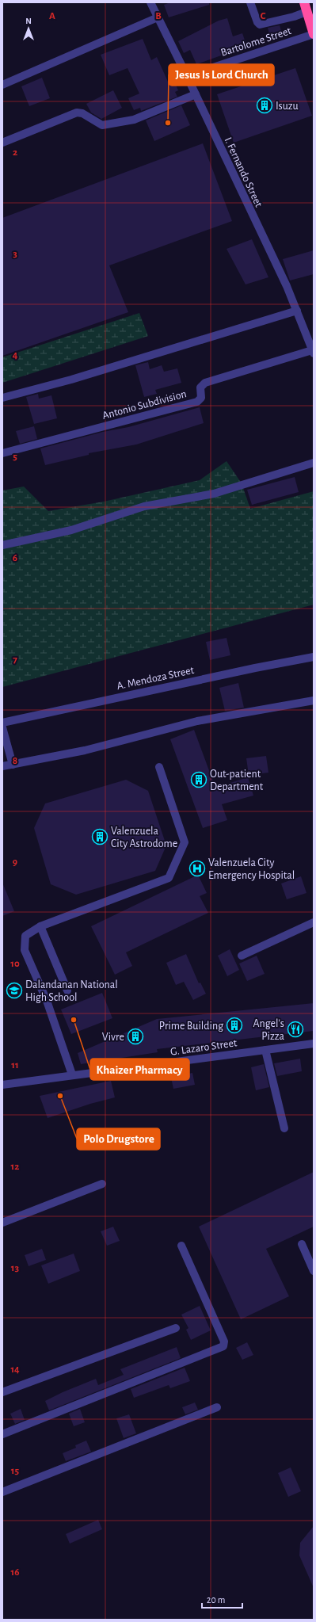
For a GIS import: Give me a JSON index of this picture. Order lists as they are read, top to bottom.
{
  "streets": {
    "street": [
      "Bartolome Street",
      "I. Fernando Street",
      "Antonio Subdivision",
      "A. Mendoza Street",
      "G. Lazaro Street"
    ]
  },
  "crossings": [
    ["Bartolome Street", "I. Fernando Street"],
    ["I. Fernando Street", "Antonio Subdivision"]
  ],
  "places": {
    "building": [
      "Isuzu",
      "Out-patient Department",
      "Valenzuela City Astrodome",
      "Prime Building",
      "Vivre"
    ],
    "other": ["Jesus Is Lord Church", "Khaizer Pharmacy", "Polo Drugstore"],
    "hospital": ["Valenzuela City Emergency Hospital"],
    "school or university": ["Dalandanan National High School"],
    "restaurant": ["Angel's Pizza"]
  },
  "scale_bar": "20 m",
  "north": "top",
  "grid": {
    "columns": ["A", "B", "C"],
    "rows": [
      "2",
      "3",
      "4",
      "5",
      "6",
      "7",
      "8",
      "9",
      "10",
      "11",
      "12",
      "13",
      "14",
      "15",
      "16"
    ]
  }
}
